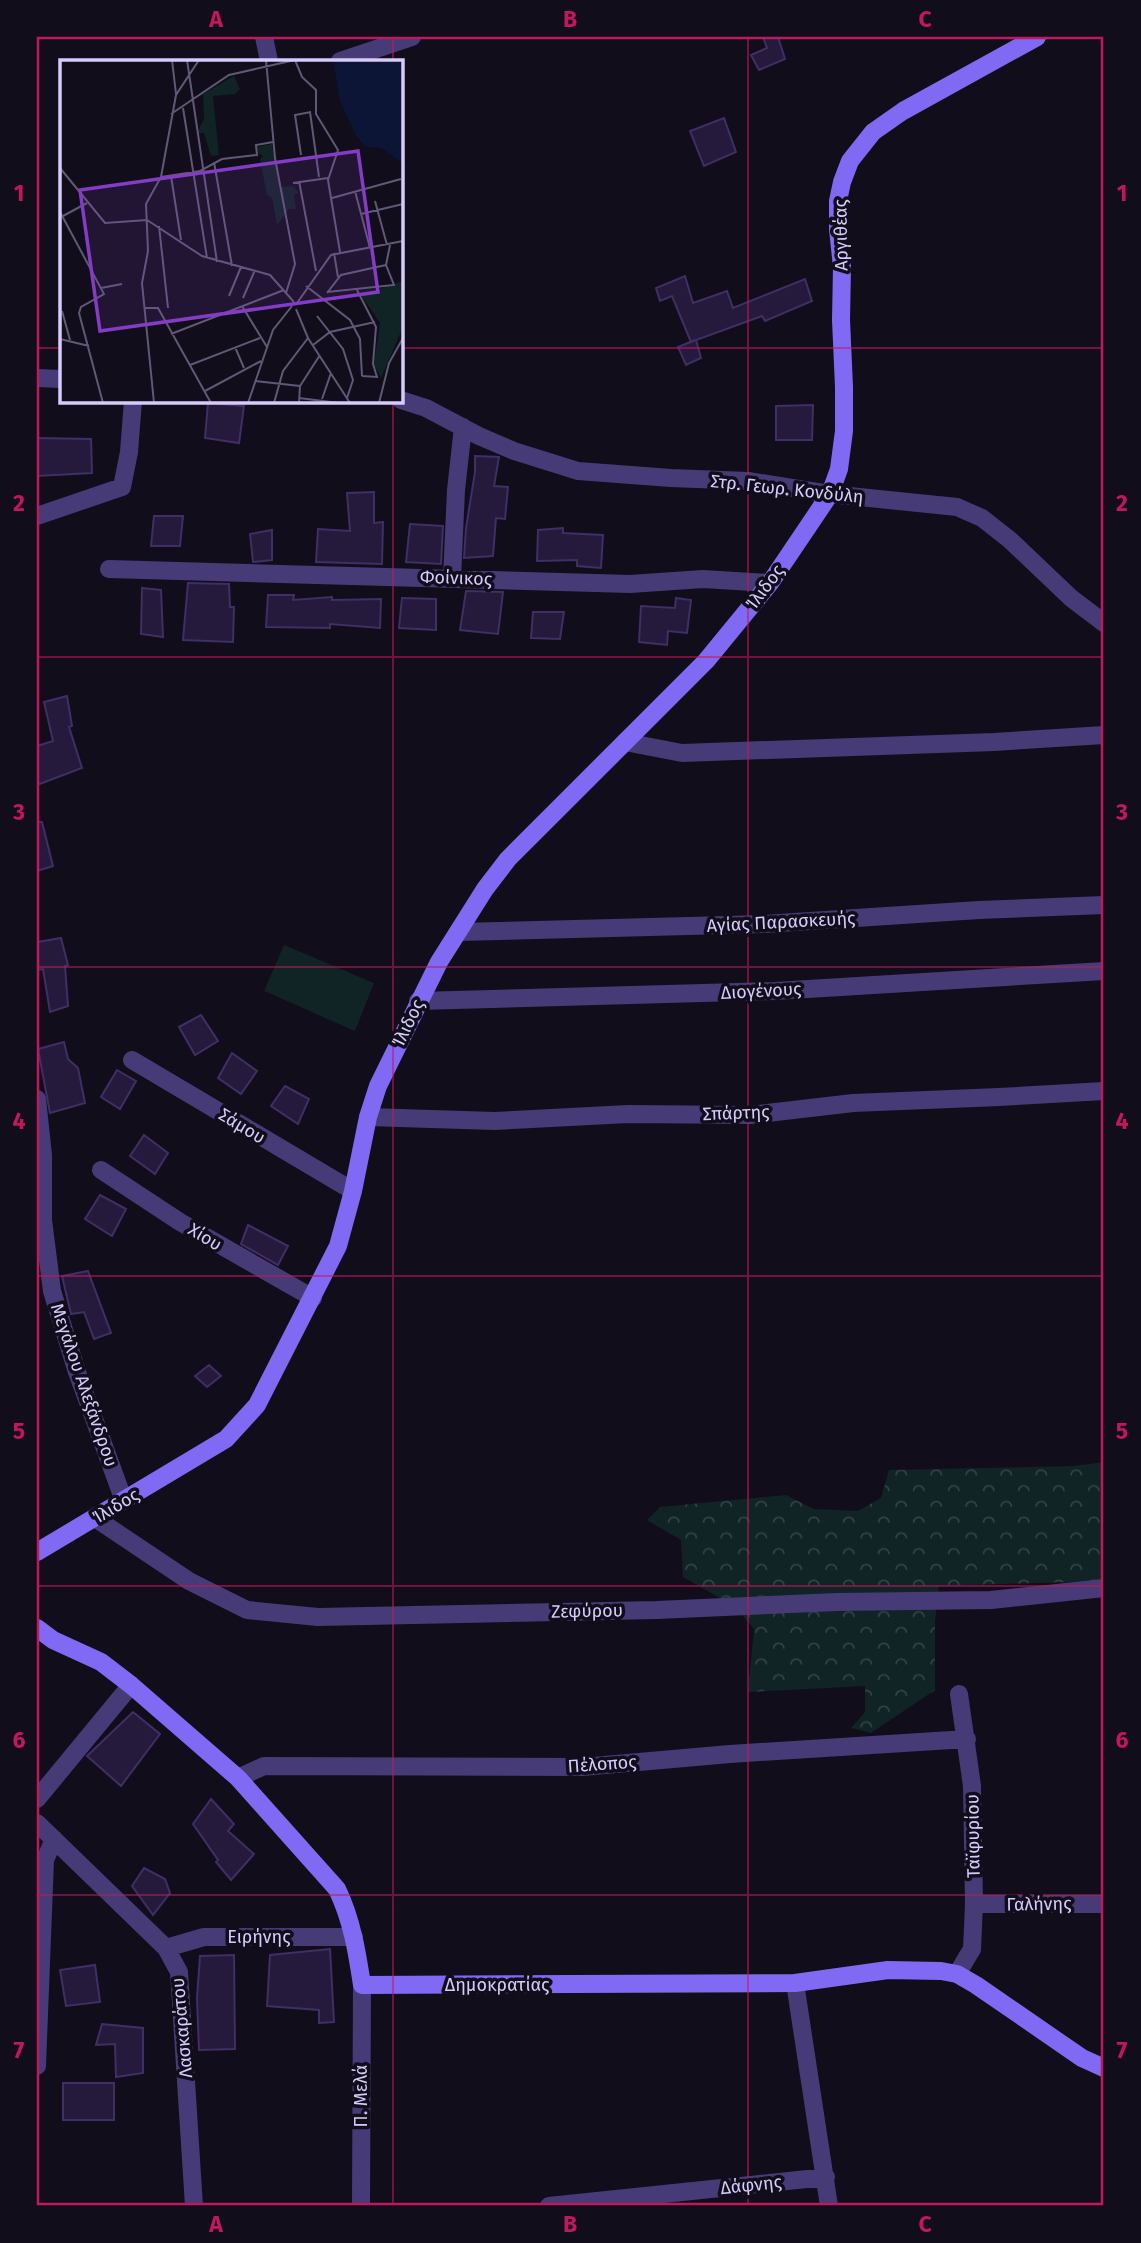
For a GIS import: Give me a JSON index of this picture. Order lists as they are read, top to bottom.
{
  "streets": {
    "street": [
      "Αργιθέας",
      "Στρ. Γεωρ. Κονδύλη",
      "Φοίνικος",
      "Ίλιδος",
      "Αγίας Παρασκευής",
      "Διογένους",
      "Σπάρτης",
      "Σάμου",
      "Χίου",
      "Μεγάλου Αλεξάνδρου",
      "Ζεφύρου",
      "Πέλοπος",
      "Ταϊφυρίου",
      "Γαλήνης",
      "Ειρήνης",
      "Δημοκρατίας",
      "Λασκαράτου",
      "Π. Μελά",
      "Δάφνης"
    ]
  },
  "crossings": [
    ["Αργιθέας", "Στρ. Γεωρ. Κονδύλη"],
    ["Αργιθέας", "Ίλιδος"],
    ["Στρ. Γεωρ. Κονδύλη", "Ίλιδος"],
    ["Φοίνικος", "Ίλιδος"],
    ["Ίλιδος", "Αγίας Παρασκευής"],
    ["Ίλιδος", "Διογένους"],
    ["Ίλιδος", "Σπάρτης"],
    ["Ίλιδος", "Σάμου"],
    ["Ίλιδος", "Χίου"],
    ["Ίλιδος", "Μεγάλου Αλεξάνδρου"],
    ["Ίλιδος", "Ζεφύρου"],
    ["Πέλοπος", "Ταϊφυρίου"],
    ["Ταϊφυρίου", "Γαλήνης"],
    ["Ταϊφυρίου", "Δημοκρατίας"],
    ["Ειρήνης", "Λασκαράτου"],
    ["Δημοκρατίας", "Π. Μελά"]
  ],
  "grid": {
    "columns": ["A", "B", "C"],
    "rows": [
      "1",
      "2",
      "3",
      "4",
      "5",
      "6",
      "7"
    ]
  }
}
